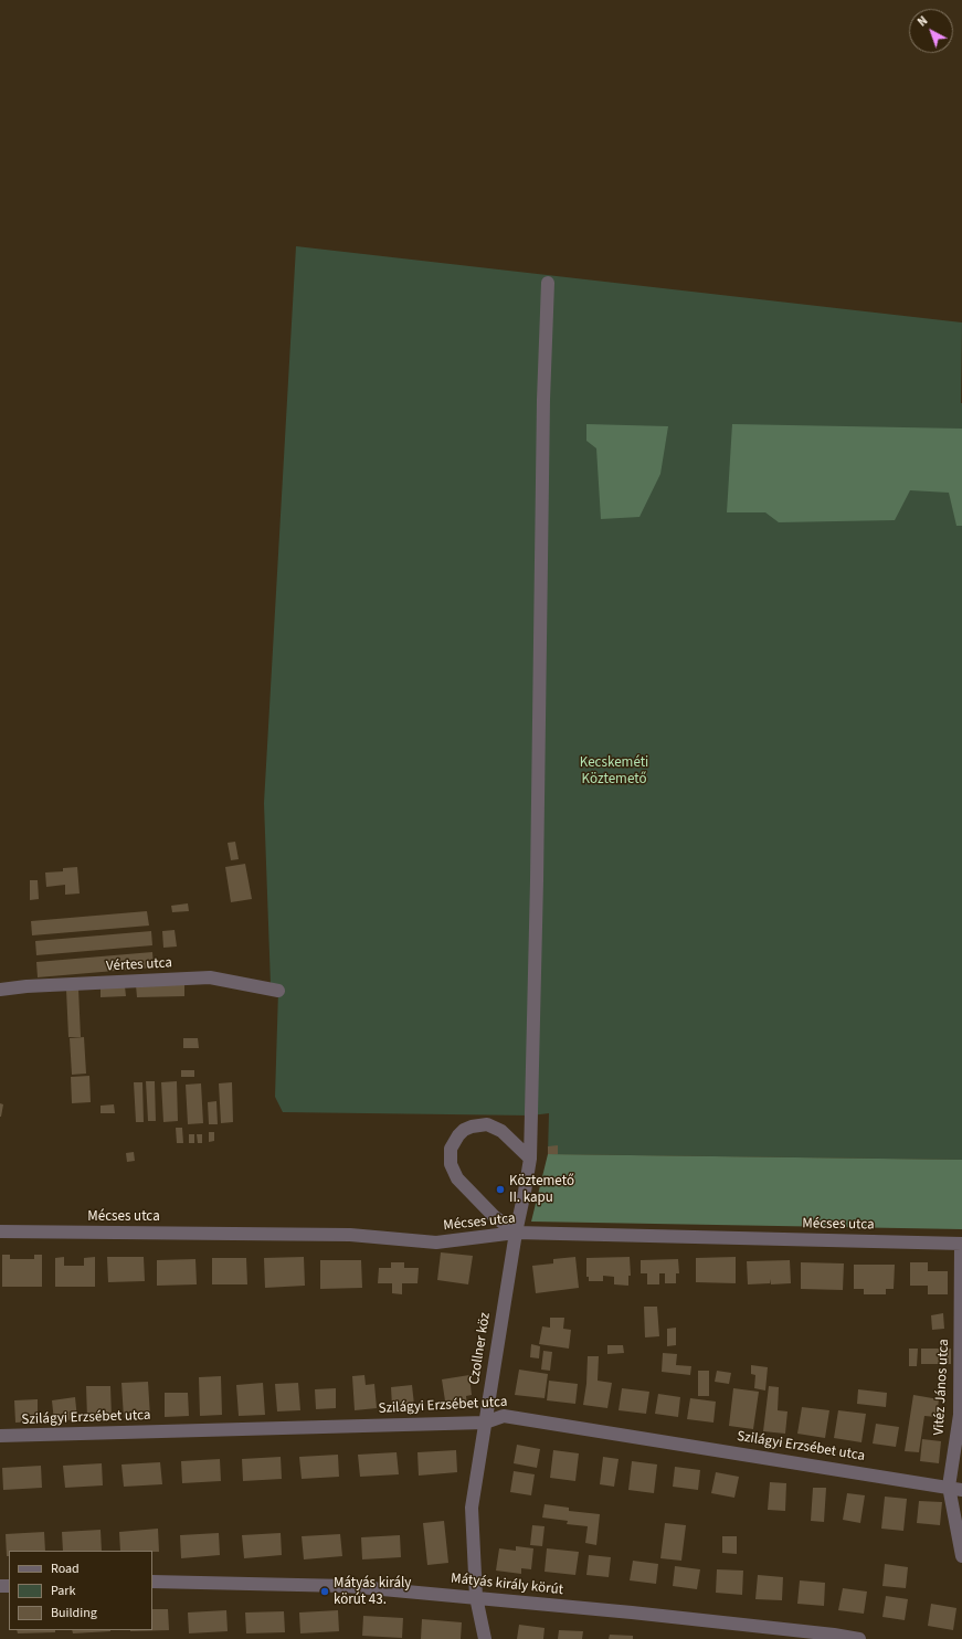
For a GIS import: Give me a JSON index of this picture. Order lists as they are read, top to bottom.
{
  "streets": {
    "street": [
      "Vértes utca",
      "Mécses utca",
      "Czollner köz",
      "Vitéz János utca",
      "Szilágyi Erzsébet utca",
      "Mátyás király körút"
    ]
  },
  "crossings": [
    ["Mécses utca", "Czollner köz"],
    ["Mécses utca", "Vitéz János utca"],
    ["Czollner köz", "Szilágyi Erzsébet utca"],
    ["Czollner köz", "Mátyás király körút"],
    ["Vitéz János utca", "Szilágyi Erzsébet utca"]
  ],
  "parks": ["Kecskeméti Köztemető"],
  "places": ["Köztemető II. kapu", "Mátyás király körút 43."],
  "legend": ["Road", "Park", "Building"],
  "north": "top left"
}
